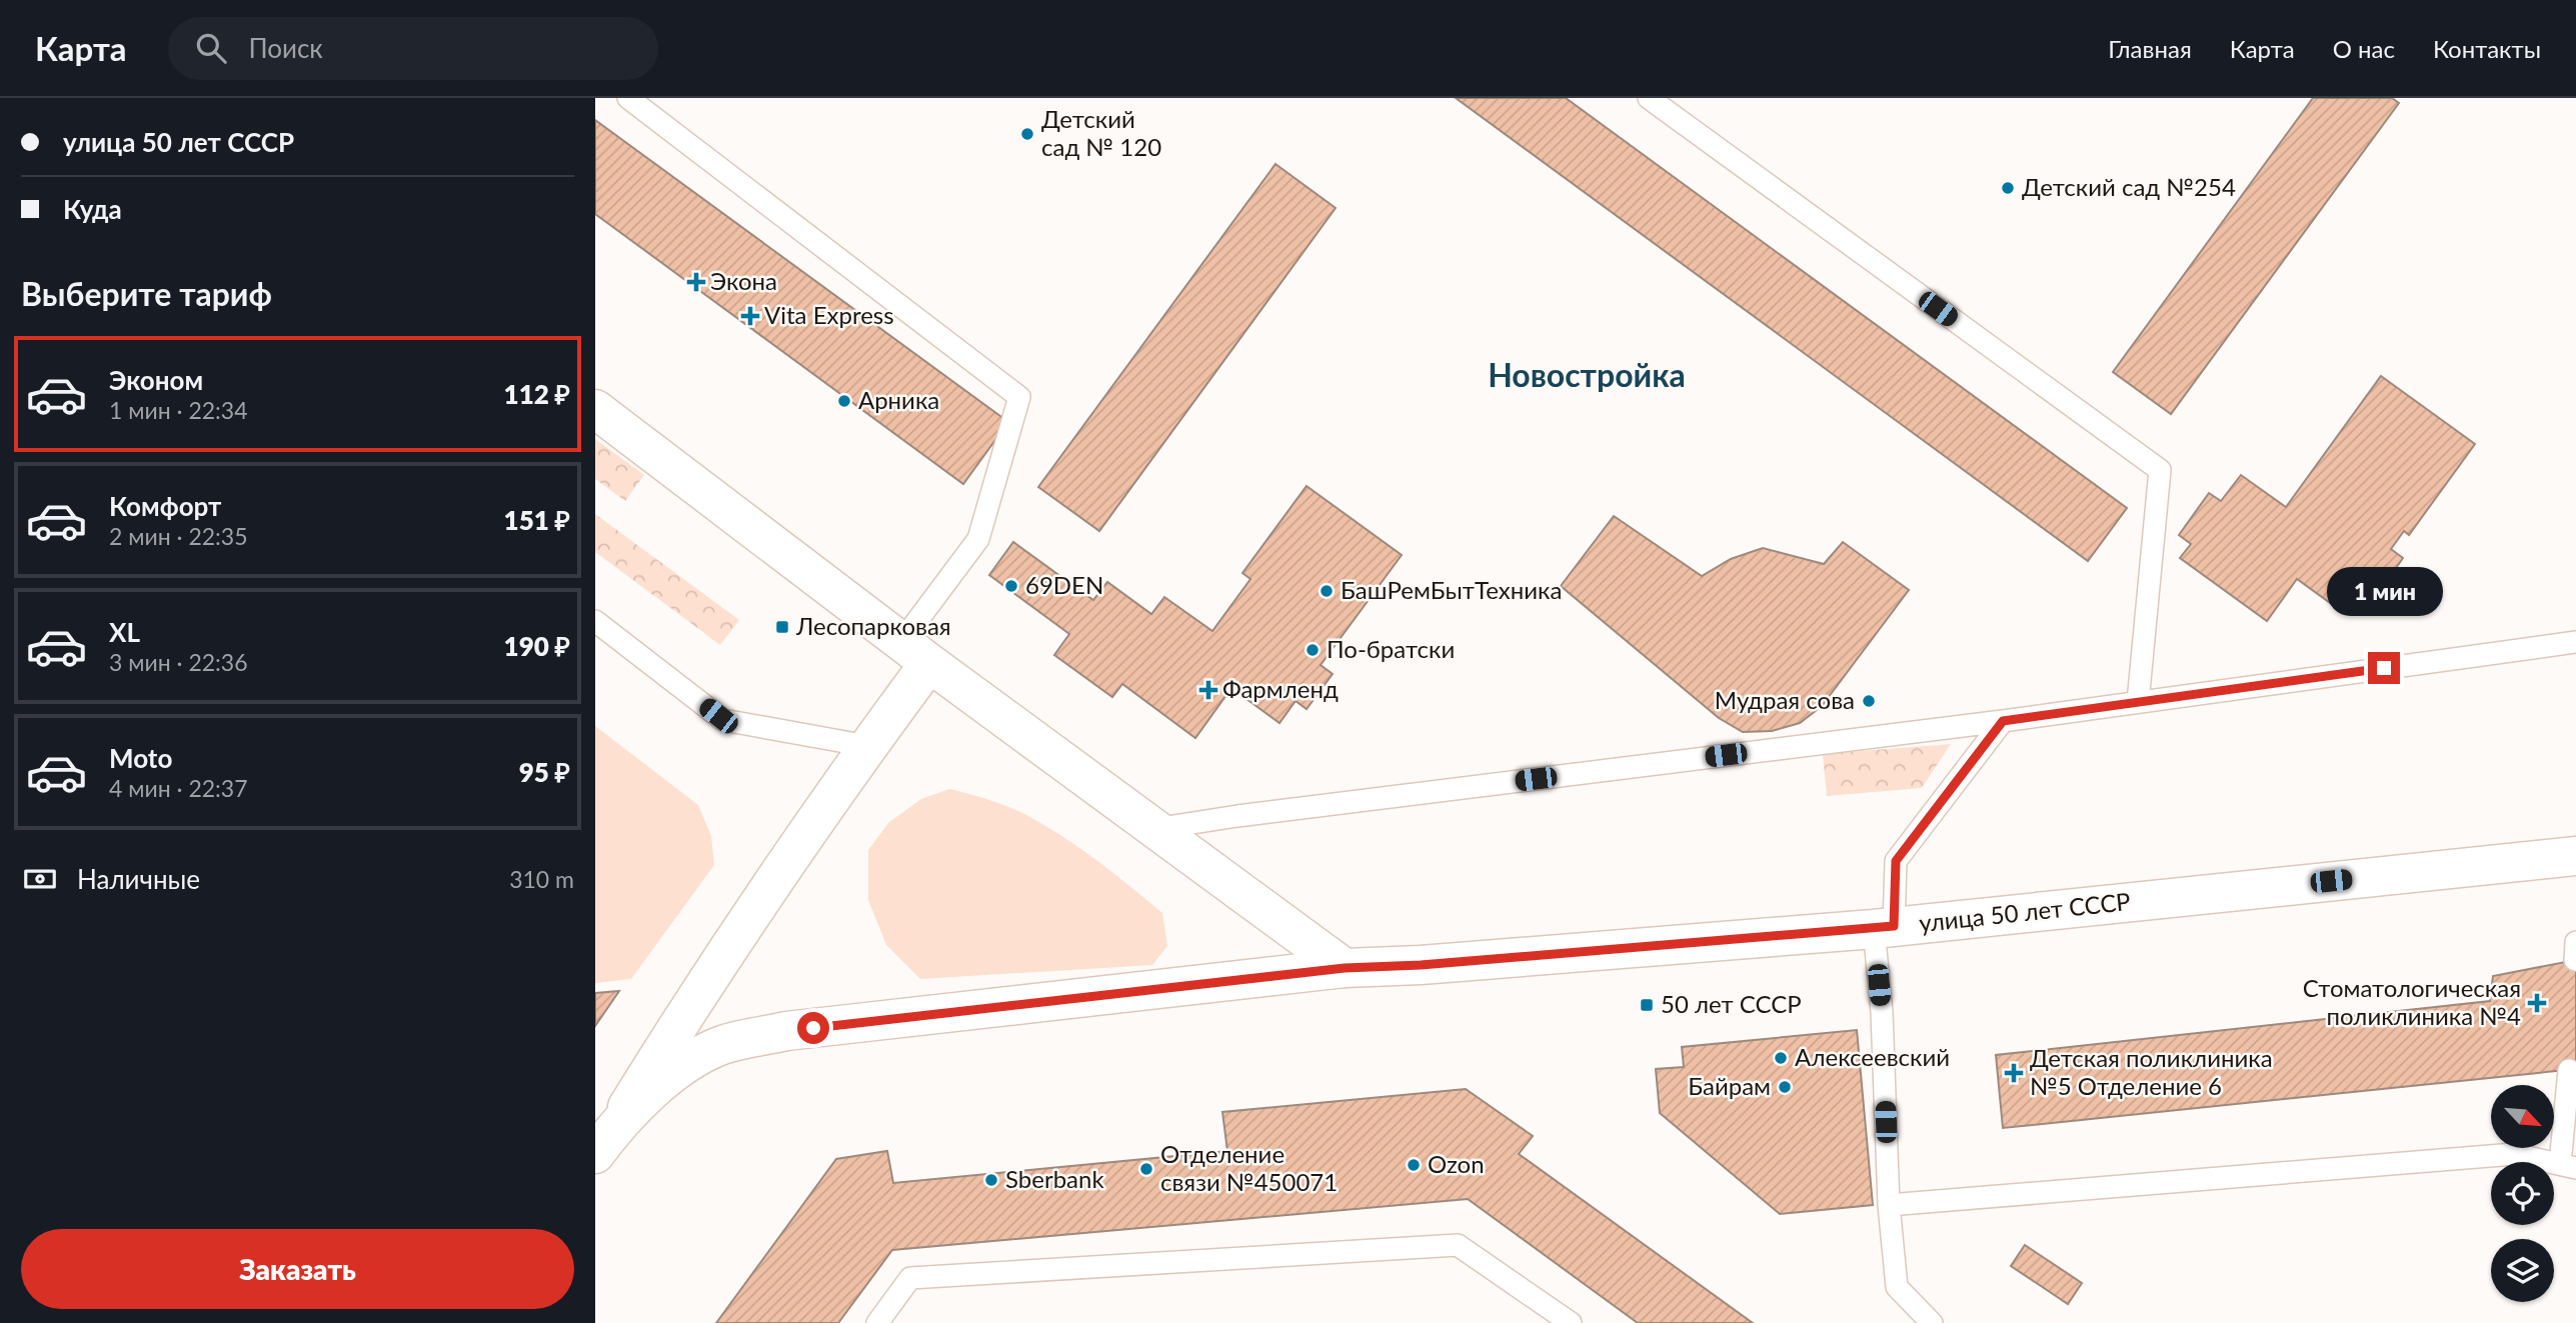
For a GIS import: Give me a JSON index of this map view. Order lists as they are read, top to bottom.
{
  "streets": {
    "main road": ["улица 50 лет СССР"]
  },
  "districts": ["Новостройка"],
  "places": {
    "other": [
      "Детский сад № 120",
      "Детский сад №254",
      "Арника",
      "69DEN",
      "БашРемБытТехника",
      "По-братски",
      "Мудрая сова",
      "Алексеевский",
      "Байрам",
      "Ozon",
      "Отделение связи №450071",
      "Sberbank"
    ],
    "health": [
      "Экона",
      "Vita Express",
      "Фармленд",
      "Стоматологическая поликлиника №4",
      "Детская поликлиника №5 Отделение 6"
    ],
    "transit": ["Лесопарковая", "50 лет СССР"]
  },
  "north": "bottom right",
  "page": {
    "header": "Карта",
    "search": "Поиск",
    "nav": [
      "Главная",
      "Карта",
      "О нас",
      "Контакты"
    ],
    "banner": ["улица 50 лет СССР", "Куда"],
    "heading": "Выберите тариф",
    "list": [
      {
        "name": "Эконом",
        "note": "1 мин · 22:34",
        "value": "112 ₽"
      },
      {
        "name": "Комфорт",
        "note": "2 мин · 22:35",
        "value": "151 ₽"
      },
      {
        "name": "XL",
        "note": "3 мин · 22:36",
        "value": "190 ₽"
      },
      {
        "name": "Moto",
        "note": "4 мин · 22:37",
        "value": "95 ₽"
      }
    ],
    "bubble": "1 мин",
    "pay": ["Наличные", "310 m"],
    "buttons": "Заказать"
  }
}
